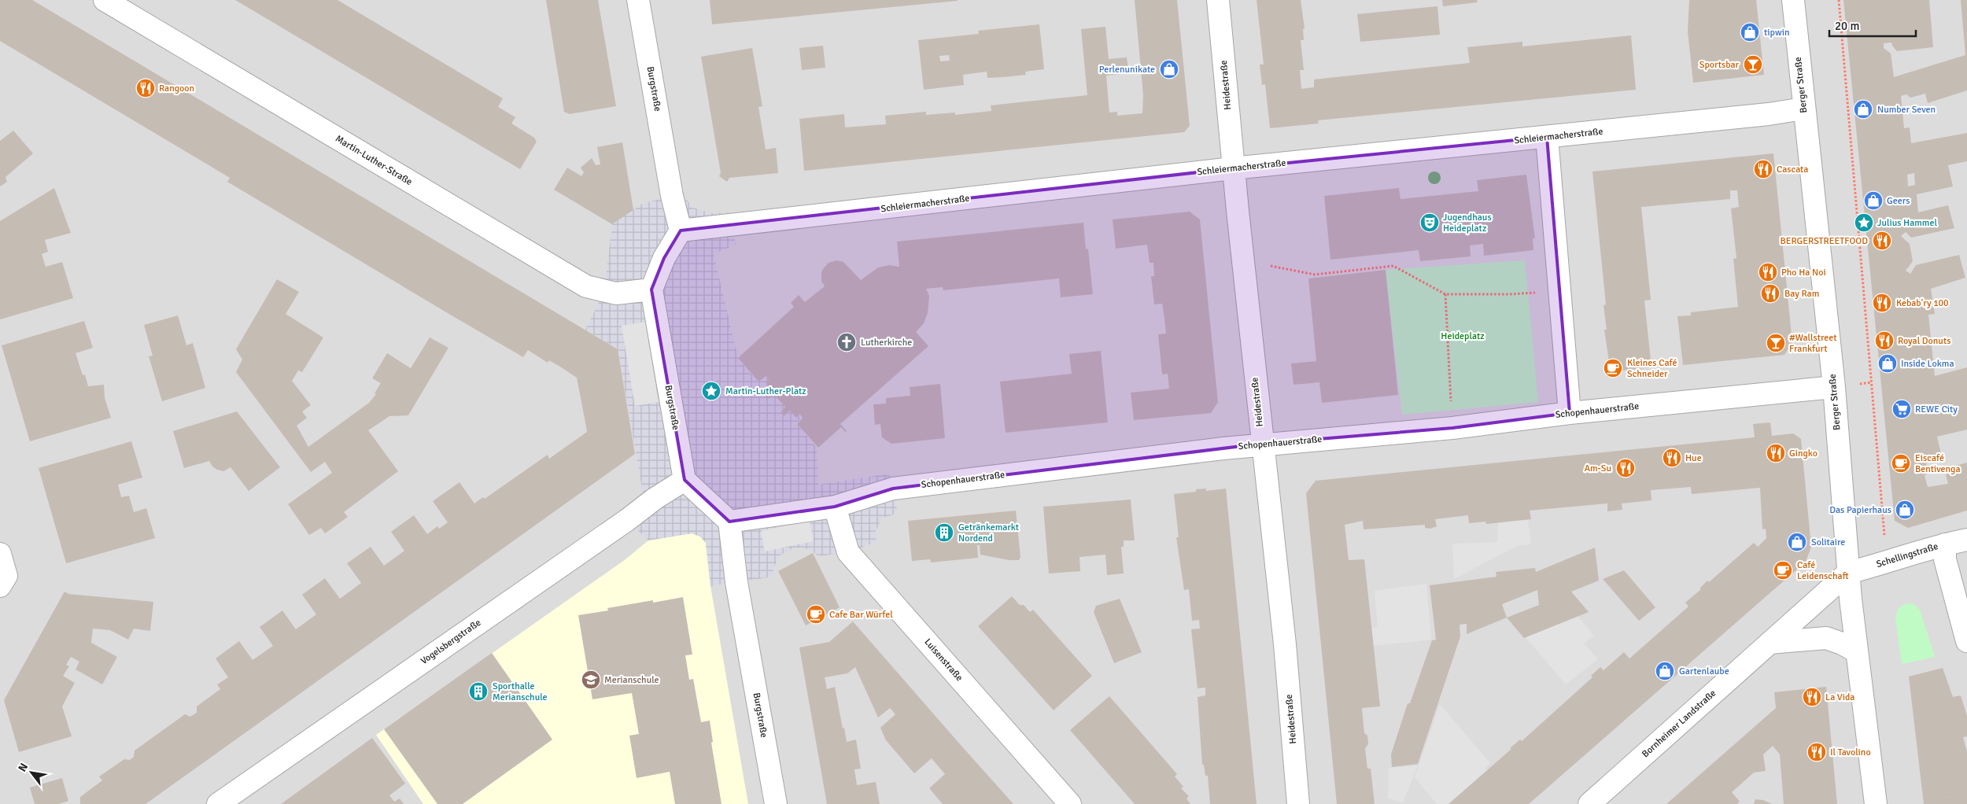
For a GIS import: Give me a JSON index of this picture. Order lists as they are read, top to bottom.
{
  "streets": {
    "street": [
      "Heidestraße",
      "Berger Straße",
      "Burgstraße",
      "Schleiermacherstraße",
      "Martin-Luther-Straße",
      "Schopenhauerstraße",
      "Schellingstraße",
      "Vogelsbergstraße",
      "Luisenstraße",
      "Bornheimer Landstraße"
    ]
  },
  "crossings": [
    ["Heidestraße", "Schleiermacherstraße"],
    ["Heidestraße", "Schopenhauerstraße"],
    ["Berger Straße", "Schleiermacherstraße"],
    ["Berger Straße", "Schopenhauerstraße"],
    ["Berger Straße", "Schellingstraße"],
    ["Berger Straße", "Bornheimer Landstraße"],
    ["Burgstraße", "Schleiermacherstraße"],
    ["Burgstraße", "Martin-Luther-Straße"],
    ["Burgstraße", "Schopenhauerstraße"],
    ["Burgstraße", "Vogelsbergstraße"],
    ["Schopenhauerstraße", "Luisenstraße"],
    ["Schellingstraße", "Bornheimer Landstraße"]
  ],
  "parks": ["Heideplatz"],
  "places": {
    "shop": [
      "tipwin",
      "Perlenunikate",
      "Number Seven",
      "Geers",
      "Inside Lokma",
      "Das Papierhaus",
      "Solitaire",
      "Gartenlaube"
    ],
    "bar": ["Sportsbar", "#Wallstreet Frankfurt"],
    "restaurant": [
      "Rangoon",
      "Cascata",
      "BERGERSTREETFOOD",
      "Pho Ha Noi",
      "Bay Ram",
      "Kebab'ry 100",
      "Royal Donuts",
      "Gingko",
      "Hue",
      "Am-Su",
      "La Vida",
      "Il Tavolino"
    ],
    "theatre": ["Jugendhaus Heideplatz"],
    "place": ["Julius Hammel", "Martin-Luther-Platz"],
    "church": ["Lutherkirche"],
    "cafe": [
      "Kleines Café Schneider",
      "Eiscafé Bentivenga",
      "Café Leidenschaft",
      "Cafe Bar Würfel"
    ],
    "supermarket": ["REWE City"],
    "building": ["Getränkemarkt Nordend", "Sporthalle Merianschule"],
    "school or university": ["Merianschule"]
  },
  "scale_bar": "20 m",
  "north": "top left"
}
